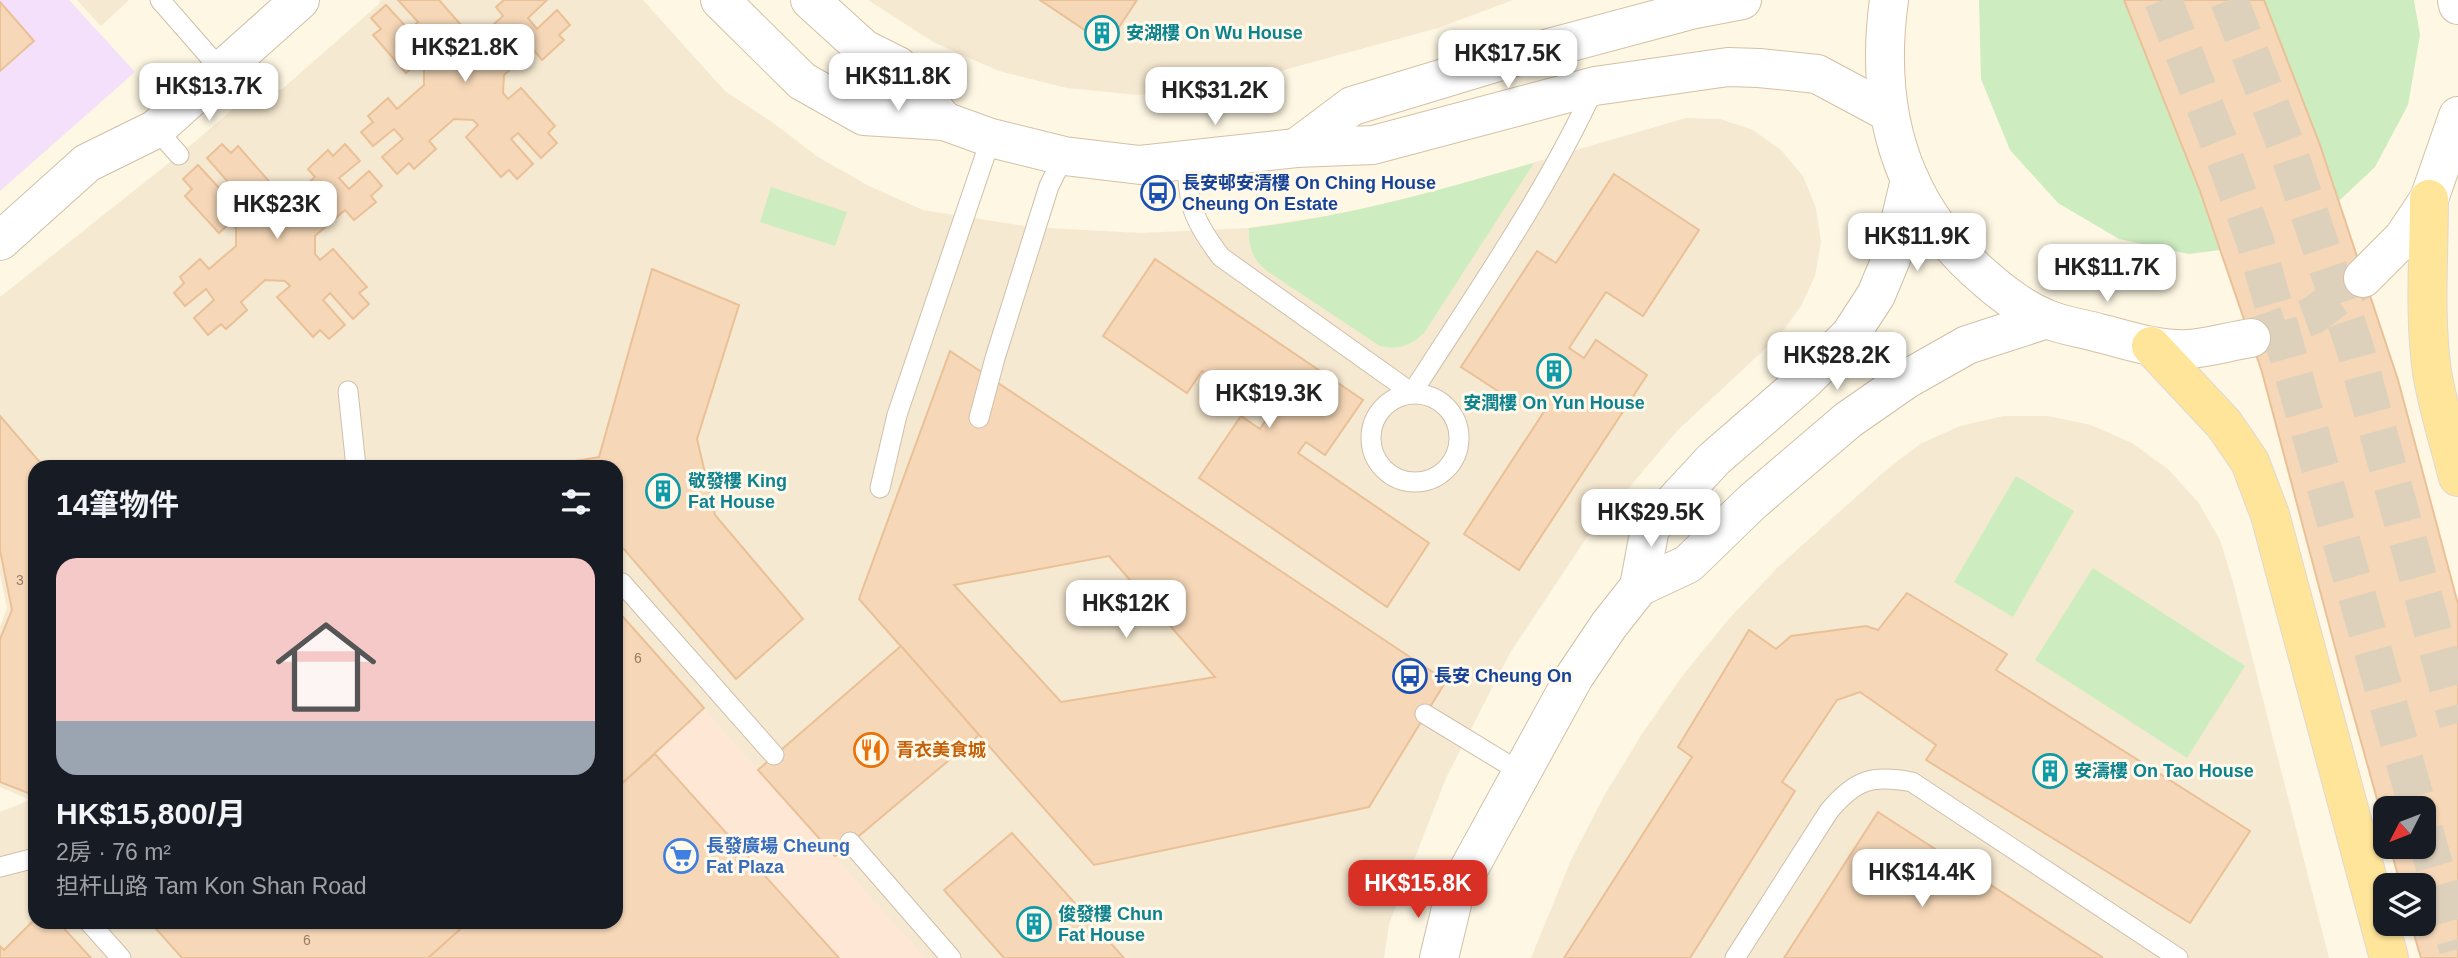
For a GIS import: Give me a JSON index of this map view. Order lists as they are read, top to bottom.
{
  "places": {
    "building": [
      "安湖樓 On Wu House",
      "安潤樓 On Yun House",
      "敬發樓 King Fat House",
      "安濤樓 On Tao House",
      "俊發樓 Chun Fat House"
    ],
    "bus stop": ["長安邨安清樓 On Ching House Cheung On Estate", "長安 Cheung On"],
    "restaurant": ["青衣美食城"],
    "supermarket": ["長發廣場 Cheung Fat Plaza"]
  },
  "house_numbers": ["3", "6", "6"],
  "north": "bottom left",
  "page": {
    "price": [
      "HK$21.8K",
      "HK$17.5K",
      "HK$11.8K",
      "HK$13.7K",
      "HK$31.2K",
      "HK$23K",
      "HK$11.9K",
      "HK$11.7K",
      "HK$28.2K",
      "HK$19.3K",
      "HK$29.5K",
      "HK$12K",
      "HK$14.4K",
      "HK$15.8K"
    ],
    "heading": "14筆物件",
    "list": [
      {
        "name": "HK$15,800/月",
        "note": "2房 · 76 m² · 担杆山路 Tam Kon Shan Road"
      }
    ]
  }
}
